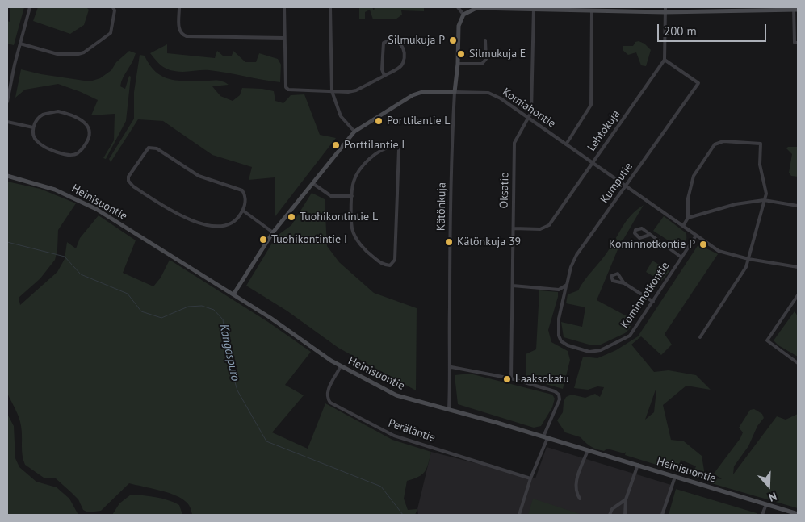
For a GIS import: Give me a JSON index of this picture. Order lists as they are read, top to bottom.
{
  "streets": {
    "street": [
      "Komiahontie",
      "Lehtokuja",
      "Kumputie",
      "Oksatie",
      "Heinisuontie",
      "Kätönkuja",
      "Kominnotkontie",
      "Peräläntie"
    ]
  },
  "crossings": [
    ["Komiahontie", "Lehtokuja"],
    ["Komiahontie", "Kumputie"],
    ["Komiahontie", "Oksatie"],
    ["Komiahontie", "Heinisuontie"],
    ["Komiahontie", "Kätönkuja"],
    ["Komiahontie", "Kominnotkontie"],
    ["Lehtokuja", "Kumputie"],
    ["Lehtokuja", "Oksatie"],
    ["Kumputie", "Kominnotkontie"],
    ["Heinisuontie", "Kätönkuja"],
    ["Heinisuontie", "Peräläntie"]
  ],
  "water": ["Kangaspuro"],
  "places": [
    "Silmukuja P",
    "Silmukuja E",
    "Porttilantie L",
    "Porttilantie I",
    "Tuohikontintie L",
    "Tuohikontintie I",
    "Kätönkuja 39",
    "Kominnotkontie P",
    "Laaksokatu"
  ],
  "scale_bar": "200 m",
  "north": "bottom"
}
